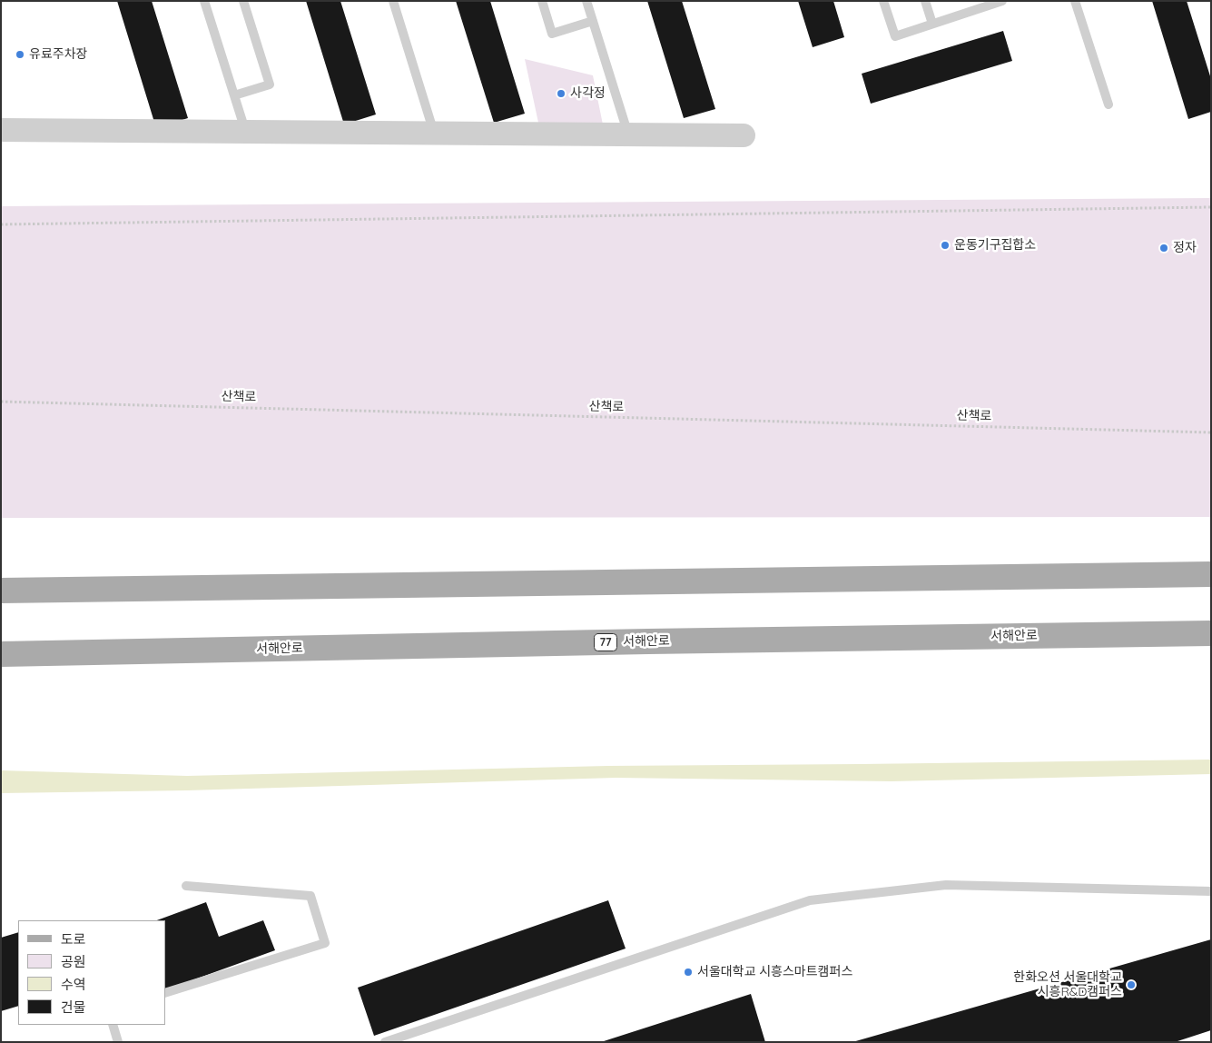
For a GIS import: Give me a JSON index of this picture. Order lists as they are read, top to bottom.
{
  "streets": {
    "main road": ["서해안로", "77"],
    "path": ["산책로"]
  },
  "places": [
    "유료주차장",
    "사각정",
    "운동기구집합소",
    "정자",
    "서울대학교 시흥스마트캠퍼스",
    "한화오션 서울대학교 시흥R&D캠퍼스"
  ],
  "legend": [
    "도로",
    "공원",
    "수역",
    "건물"
  ]
}
